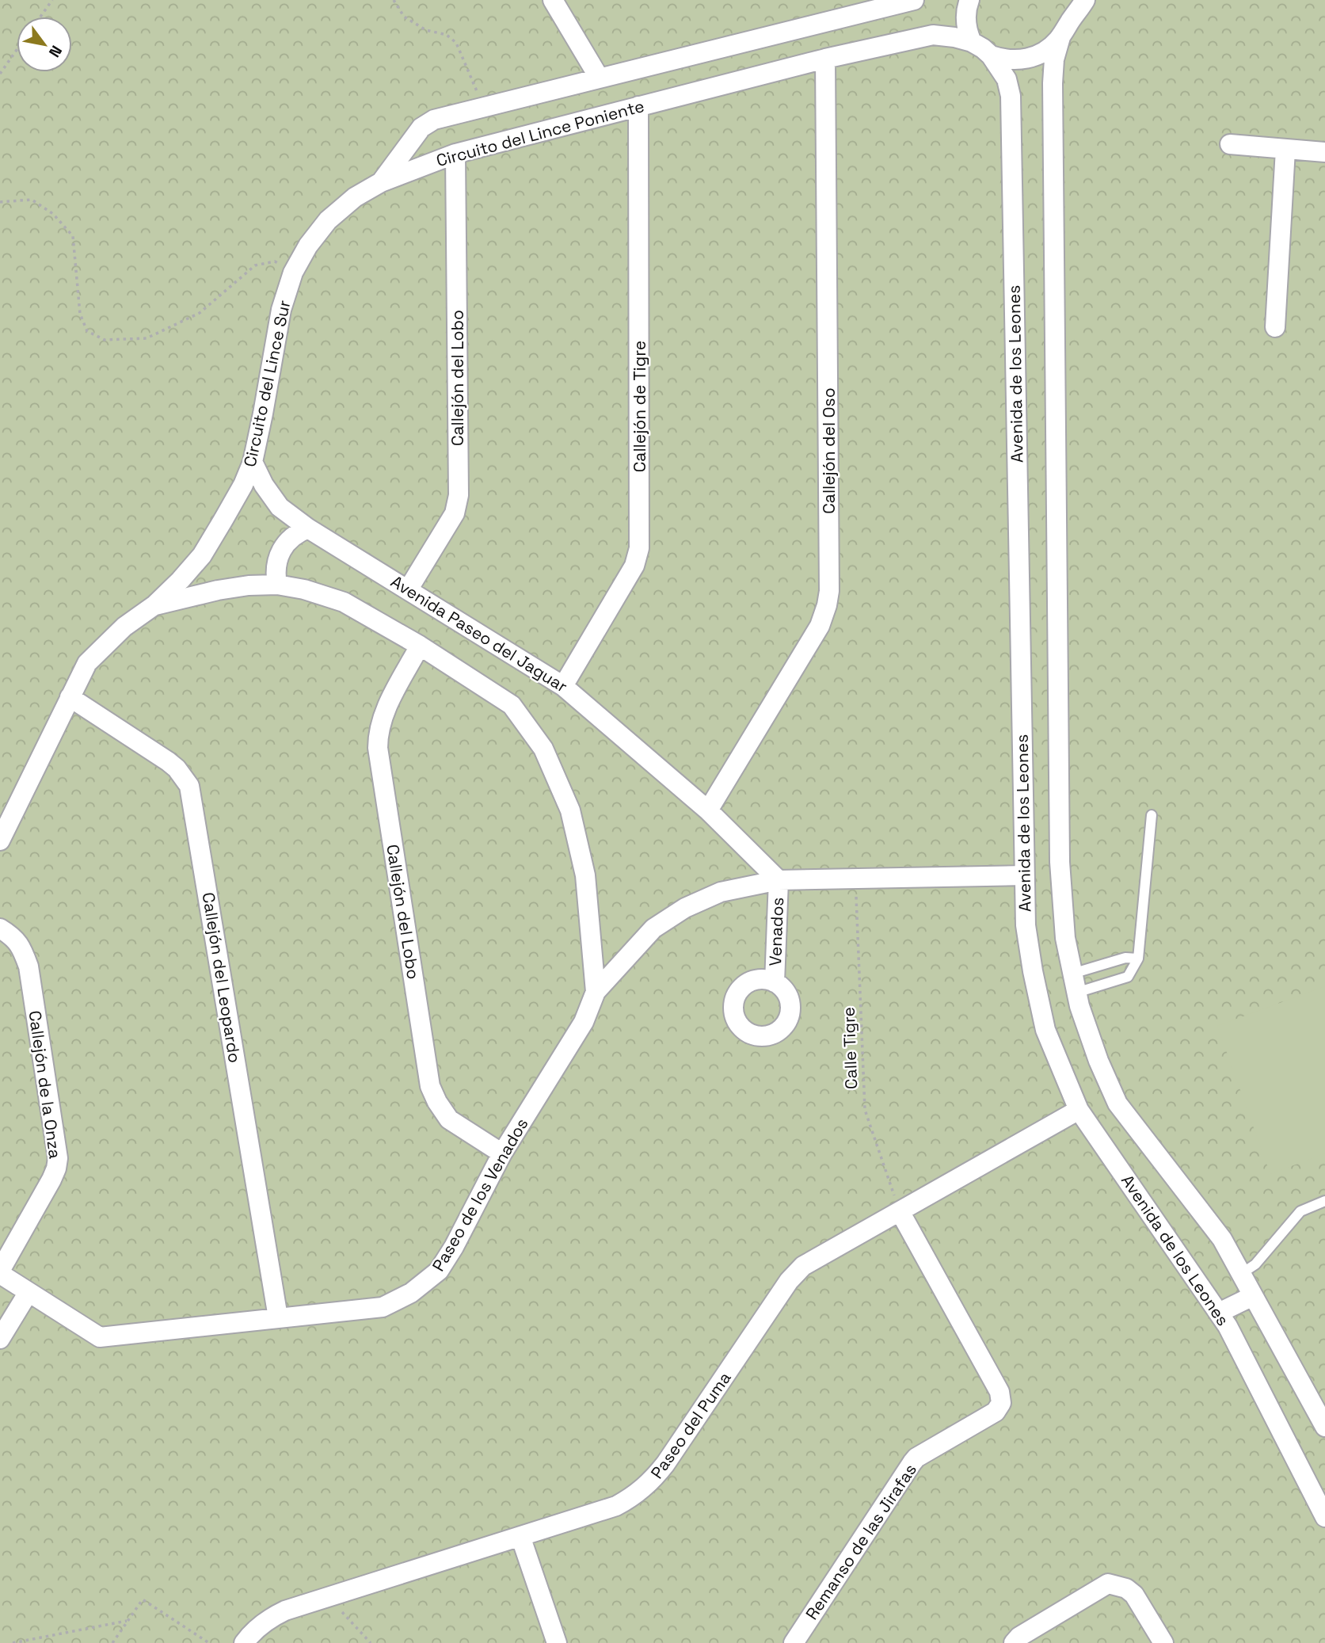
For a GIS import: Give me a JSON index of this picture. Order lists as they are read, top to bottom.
{
  "streets": {
    "street": [
      "Circuito del Lince Poniente",
      "Avenida de los Leones",
      "Callejón del Lobo",
      "Circuito del Lince Sur",
      "Callejón de Tigre",
      "Callejón del Oso",
      "Avenida Paseo del Jaguar",
      "Venados",
      "Callejón del Leopardo",
      "Callejón de la Onza",
      "Paseo de los Venados",
      "Paseo del Puma",
      "Remanso de las Jirafas"
    ],
    "path": ["Calle Tigre"]
  },
  "crossings": [
    ["Circuito del Lince Poniente", "Callejón del Lobo"],
    ["Circuito del Lince Poniente", "Circuito del Lince Sur"],
    ["Circuito del Lince Poniente", "Callejón de Tigre"],
    ["Circuito del Lince Poniente", "Callejón del Oso"],
    ["Avenida de los Leones", "Paseo de los Venados"],
    ["Avenida de los Leones", "Paseo del Puma"],
    ["Callejón del Lobo", "Avenida Paseo del Jaguar"],
    ["Callejón del Lobo", "Paseo de los Venados"],
    ["Circuito del Lince Sur", "Avenida Paseo del Jaguar"],
    ["Circuito del Lince Sur", "Callejón del Leopardo"],
    ["Callejón de Tigre", "Avenida Paseo del Jaguar"],
    ["Callejón del Oso", "Avenida Paseo del Jaguar"],
    ["Avenida Paseo del Jaguar", "Venados"],
    ["Avenida Paseo del Jaguar", "Paseo de los Venados"],
    ["Venados", "Paseo de los Venados"],
    ["Callejón del Leopardo", "Paseo de los Venados"],
    ["Calle Tigre", "Paseo de los Venados"],
    ["Calle Tigre", "Paseo del Puma"],
    ["Calle Tigre", "Remanso de las Jirafas"],
    ["Callejón de la Onza", "Paseo de los Venados"],
    ["Paseo del Puma", "Remanso de las Jirafas"]
  ],
  "north": "bottom right"
}
